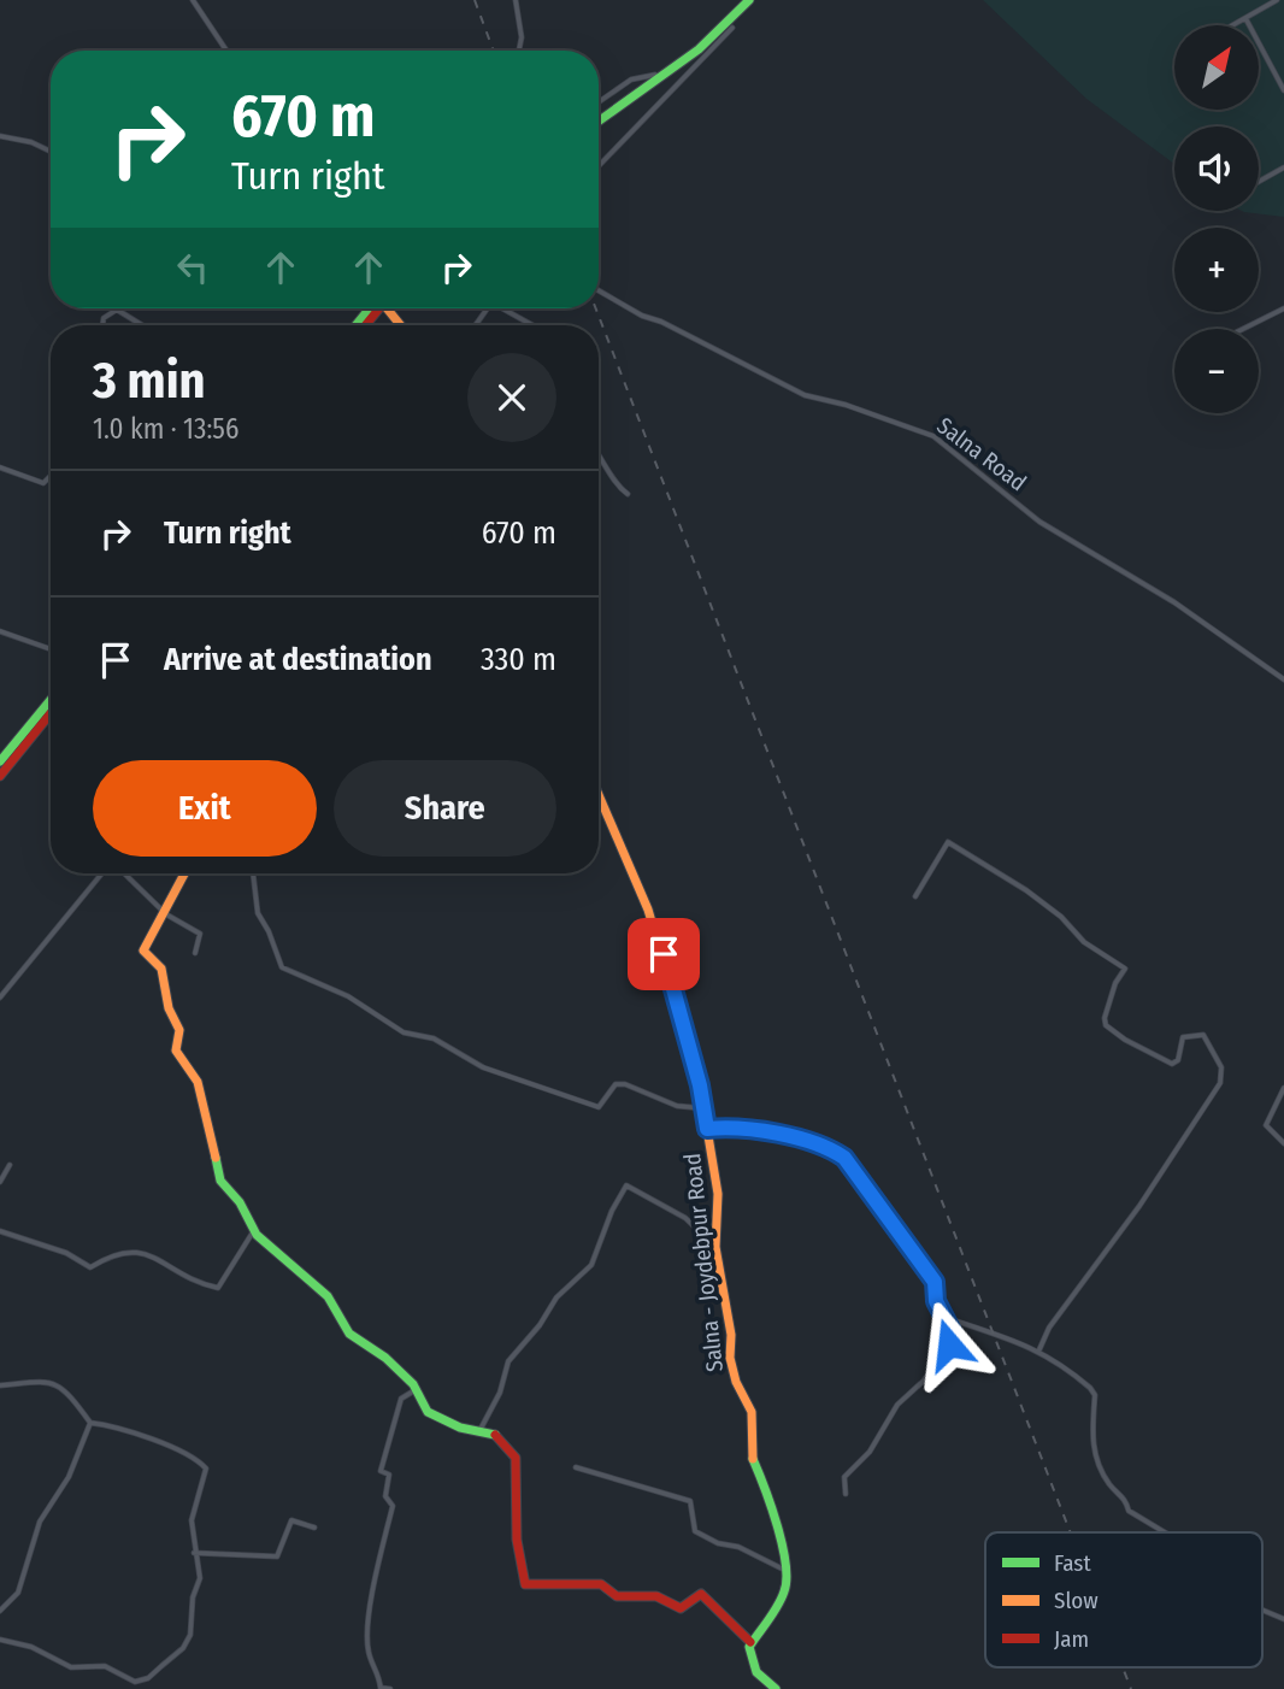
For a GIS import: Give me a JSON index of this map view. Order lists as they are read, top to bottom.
{
  "streets": {
    "main road": ["Salna - Joydebpur Road"],
    "street": ["Salna Road"]
  },
  "legend": ["Fast", "Slow", "Jam"],
  "north": "top right",
  "page": {
    "map_buttons": ["+", "−"],
    "turn": ["670 m", "Turn right"],
    "heading": ["3 min", "1.0 km · 13:56"],
    "list": [
      {
        "name": "Turn right",
        "value": "670 m"
      },
      {
        "name": "Arrive at destination",
        "value": "330 m"
      }
    ],
    "buttons": ["Exit", "Share"]
  }
}
